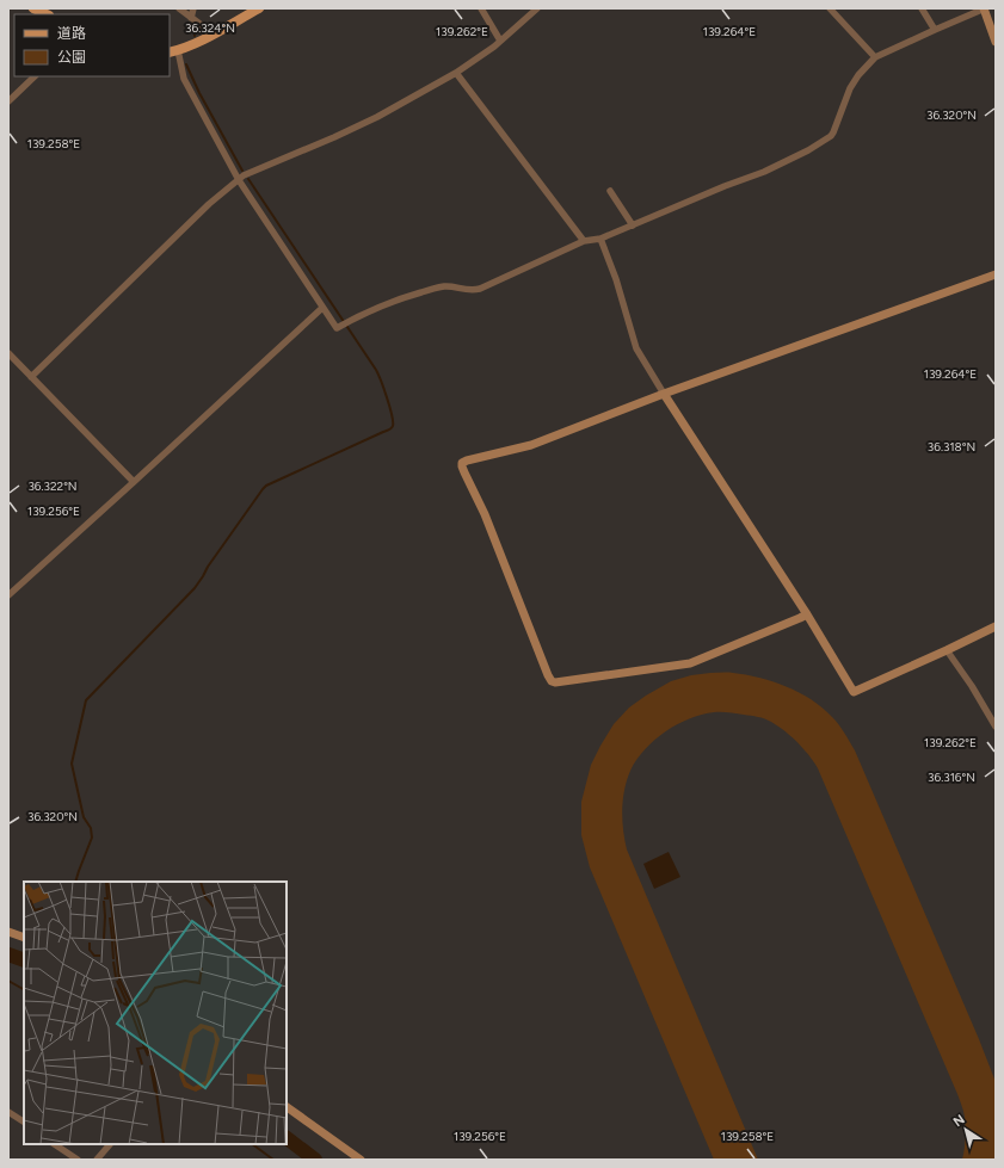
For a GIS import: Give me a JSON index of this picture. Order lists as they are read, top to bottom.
{
  "legend": ["道路", "公園"],
  "north": "top left",
  "coordinates": [
    "36.324°N",
    "139.262°E",
    "139.264°E",
    "36.320°N",
    "139.258°E",
    "36.318°N",
    "36.322°N",
    "139.256°E",
    "36.316°N"
  ]
}
